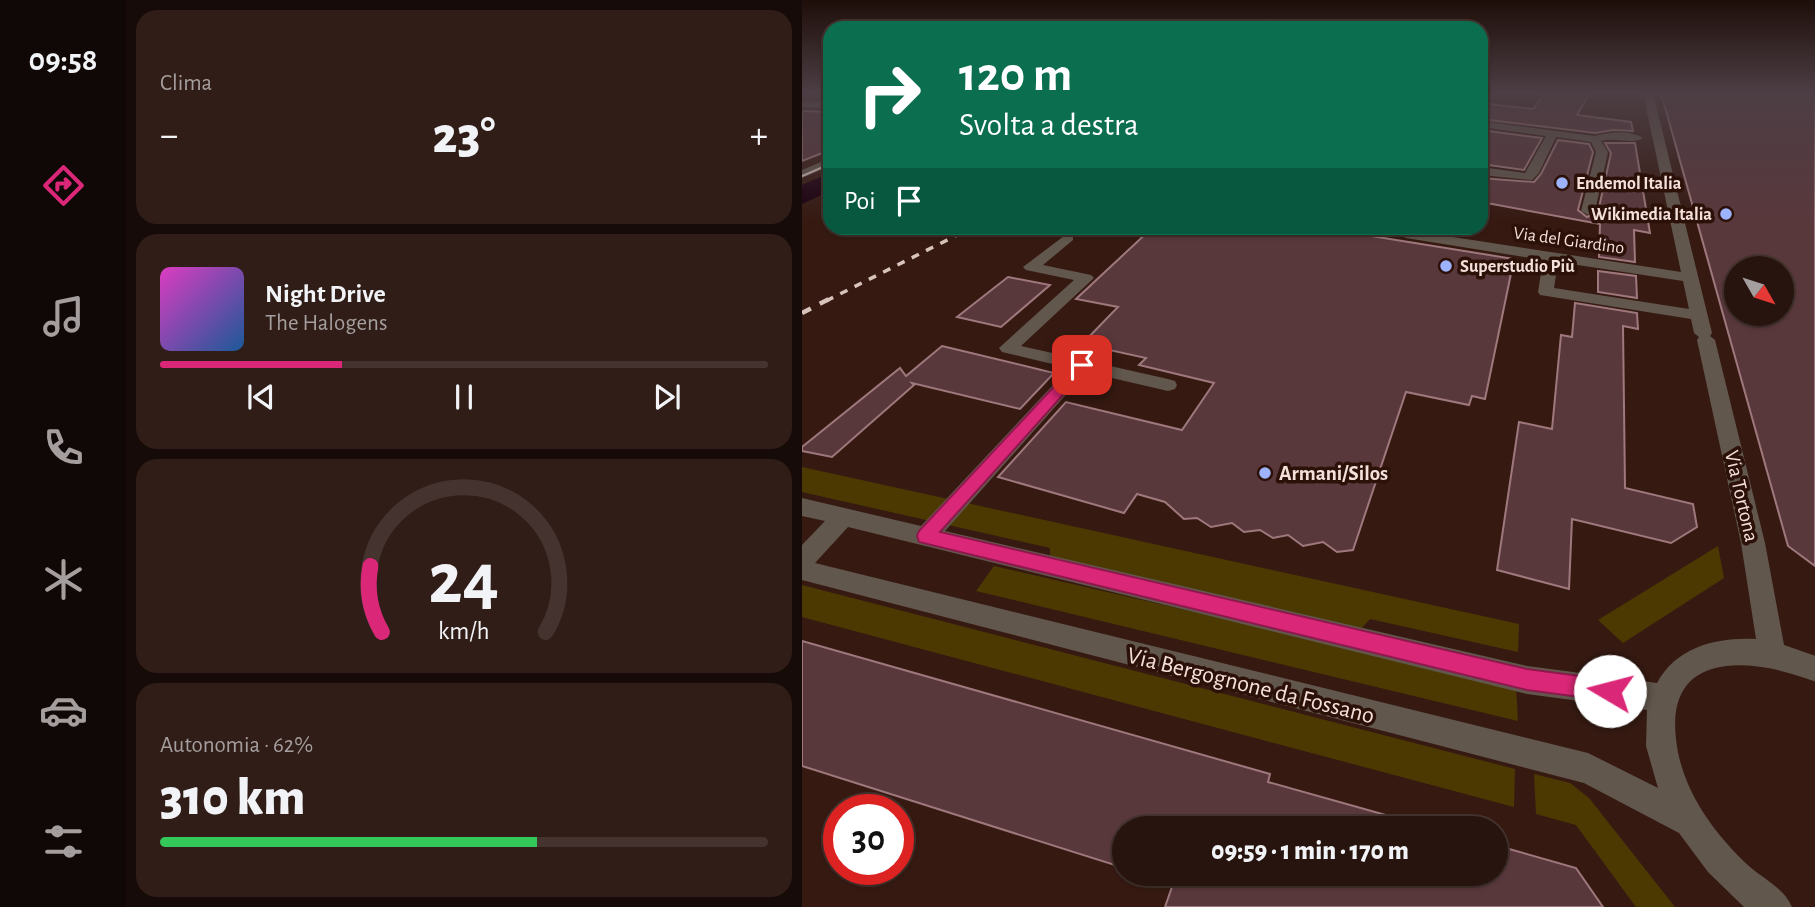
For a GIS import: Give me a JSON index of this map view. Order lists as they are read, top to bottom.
{
  "streets": {
    "street": ["Via del Giardino", "Via Tortona", "Via Bergognone da Fossano"]
  },
  "crossings": [
    ["Via del Giardino", "Via Tortona"]
  ],
  "places": [
    "Endemol Italia",
    "Wikimedia Italia",
    "Superstudio Più",
    "Armani/Silos"
  ],
  "north": "bottom right",
  "page": {
    "tabs": "09:58",
    "tile": [
      "Clima",
      ["Autonomia · 62%", "310 km"]
    ],
    "turn": ["120 m", "Svolta a destra"],
    "heat": ["−", "23°", "+"],
    "then": "Poi",
    "song": ["Night Drive", "The Halogens"],
    "limit": "30",
    "trip": "09:59 · 1 min · 170 m",
    "gauge": ["24", "km/h"]
  }
}
